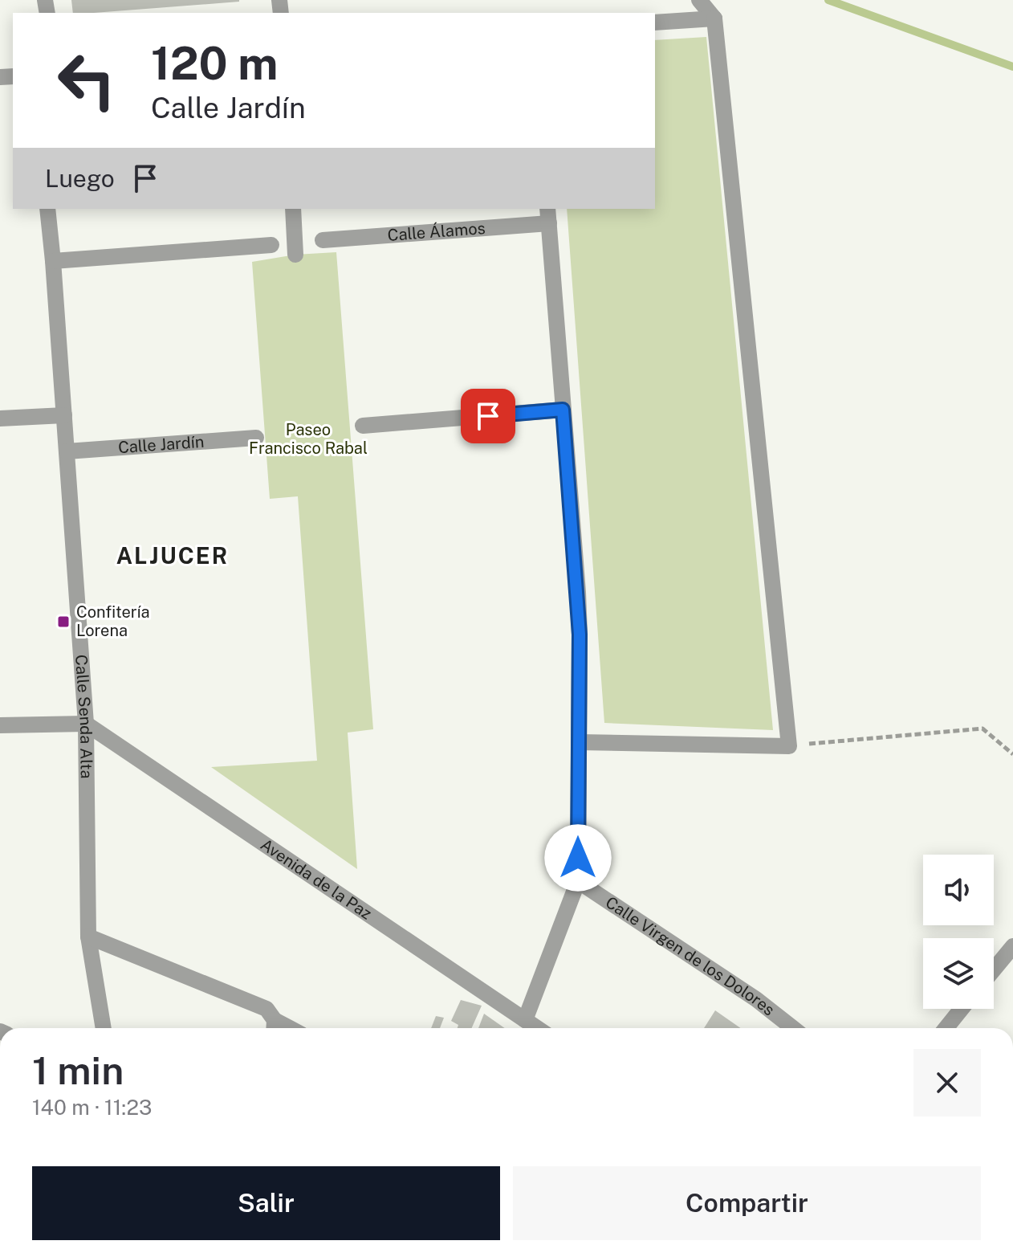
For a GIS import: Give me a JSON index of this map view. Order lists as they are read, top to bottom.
{
  "streets": {
    "street": [
      "Calle Álamos",
      "Calle Jardín",
      "Calle Senda Alta",
      "Avenida de la Paz",
      "Calle Virgen de los Dolores"
    ]
  },
  "crossings": [
    ["Calle Jardín", "Calle Senda Alta"],
    ["Calle Senda Alta", "Avenida de la Paz"]
  ],
  "districts": ["ALJUCER"],
  "parks": ["Paseo Francisco Rabal"],
  "places": {
    "transit": ["Confitería Lorena"]
  },
  "page": {
    "turn": ["120 m", "Calle Jardín"],
    "then": "Luego",
    "heading": ["1 min", "140 m · 11:23"],
    "buttons": ["Salir", "Compartir"]
  }
}
